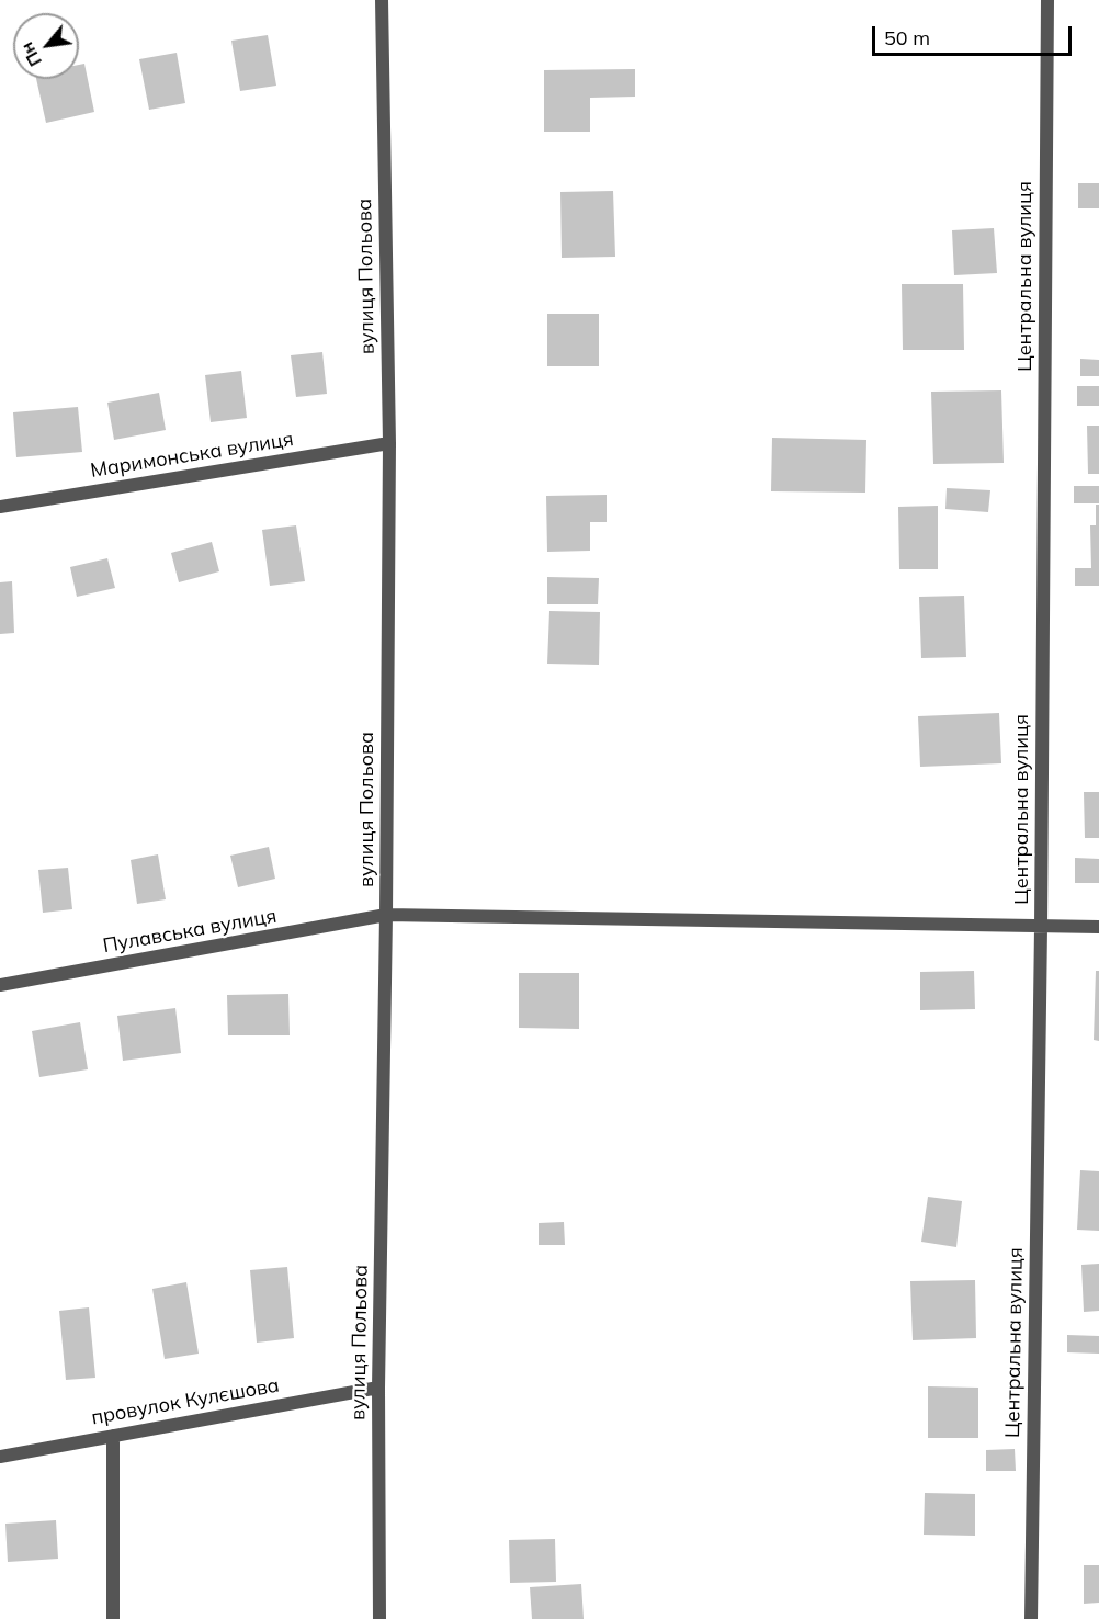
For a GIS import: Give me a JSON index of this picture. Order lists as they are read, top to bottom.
{
  "streets": {
    "street": [
      "вулиця Польова",
      "Центральна вулиця",
      "Маримонська вулиця",
      "Пулавська вулиця",
      "провулок Кулєшова"
    ]
  },
  "crossings": [
    ["вулиця Польова", "Маримонська вулиця"],
    ["вулиця Польова", "Пулавська вулиця"],
    ["вулиця Польова", "провулок Кулєшова"],
    ["Центральна вулиця", "Пулавська вулиця"]
  ],
  "scale_bar": "50 m",
  "north": "bottom left"
}
